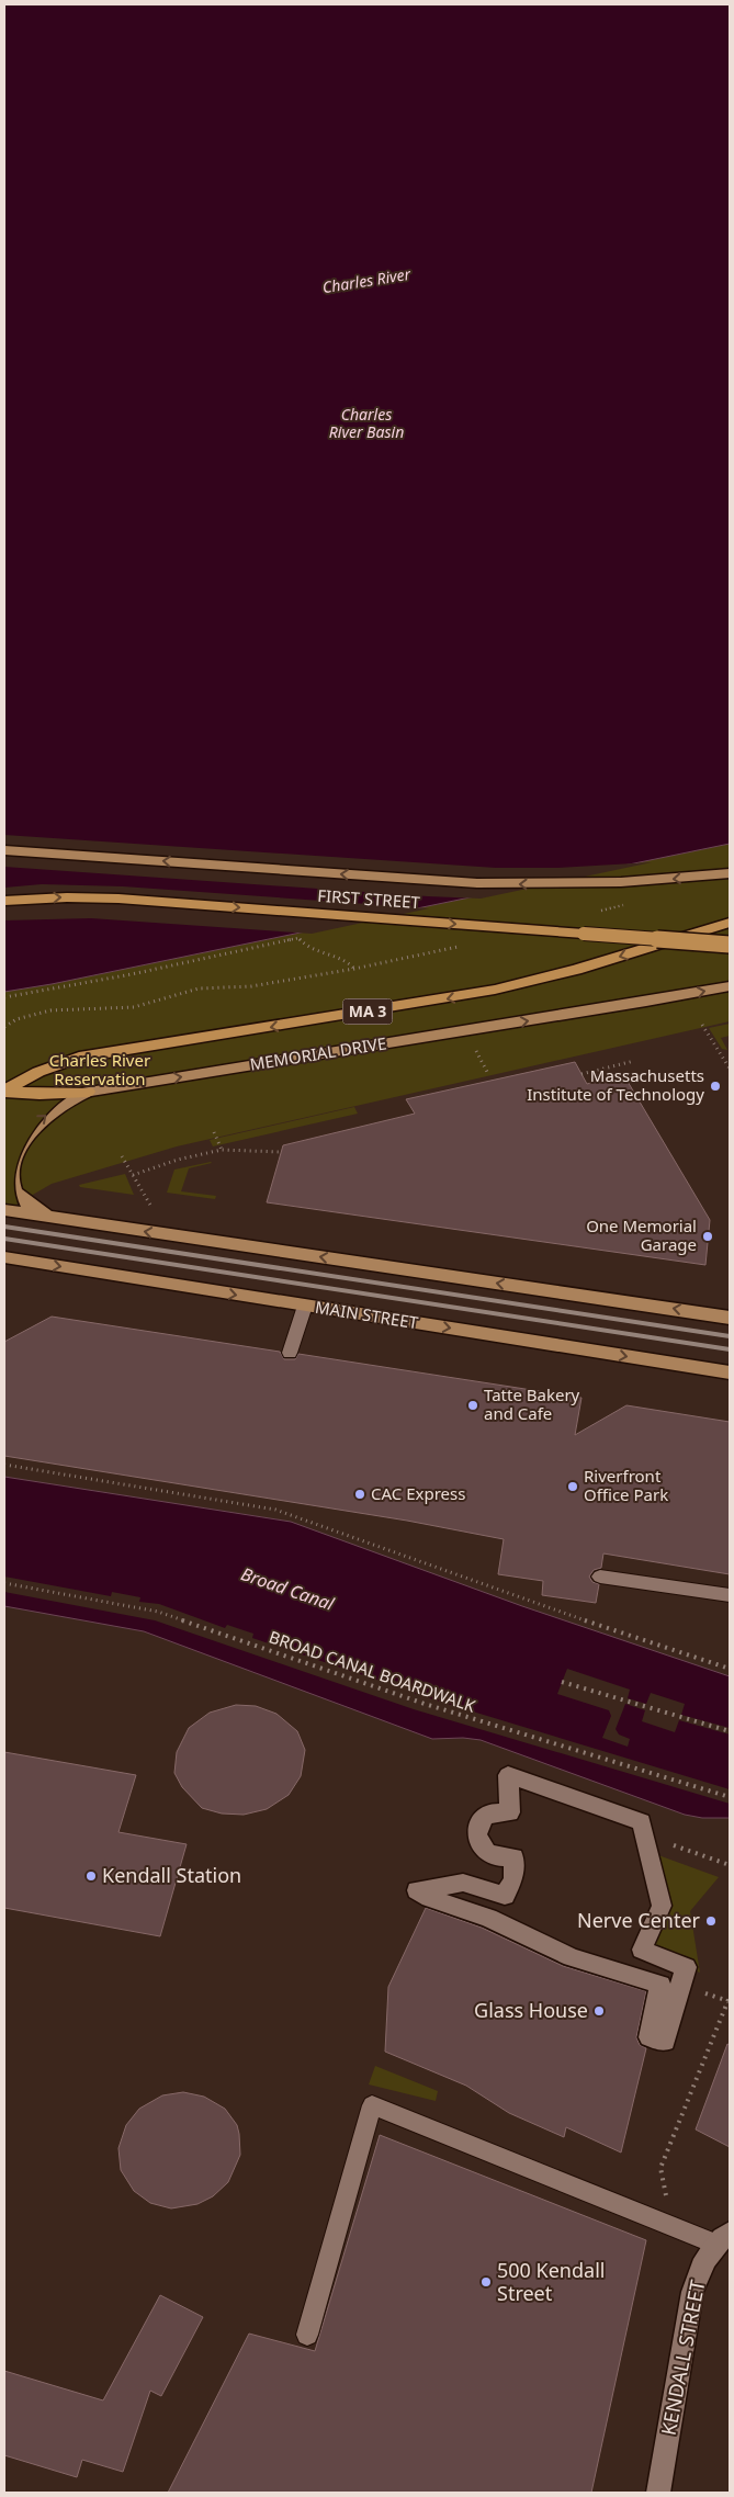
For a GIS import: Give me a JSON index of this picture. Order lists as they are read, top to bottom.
{
  "streets": {
    "highway": ["FIRST STREET", "MA 3", "MEMORIAL DRIVE"],
    "main road": ["MAIN STREET"],
    "street": ["KENDALL STREET"],
    "path": ["BROAD CANAL BOARDWALK"]
  },
  "one_way": ["FIRST STREET"],
  "water": ["Charles River", "Charles River Basin", "Broad Canal"],
  "parks": ["Charles River Reservation"],
  "places": [
    "Massachusetts Institute of Technology",
    "One Memorial Garage",
    "Tatte Bakery and Cafe",
    "Riverfront Office Park",
    "CAC Express",
    "Kendall Station",
    "Nerve Center",
    "Glass House",
    "500 Kendall Street"
  ]
}
